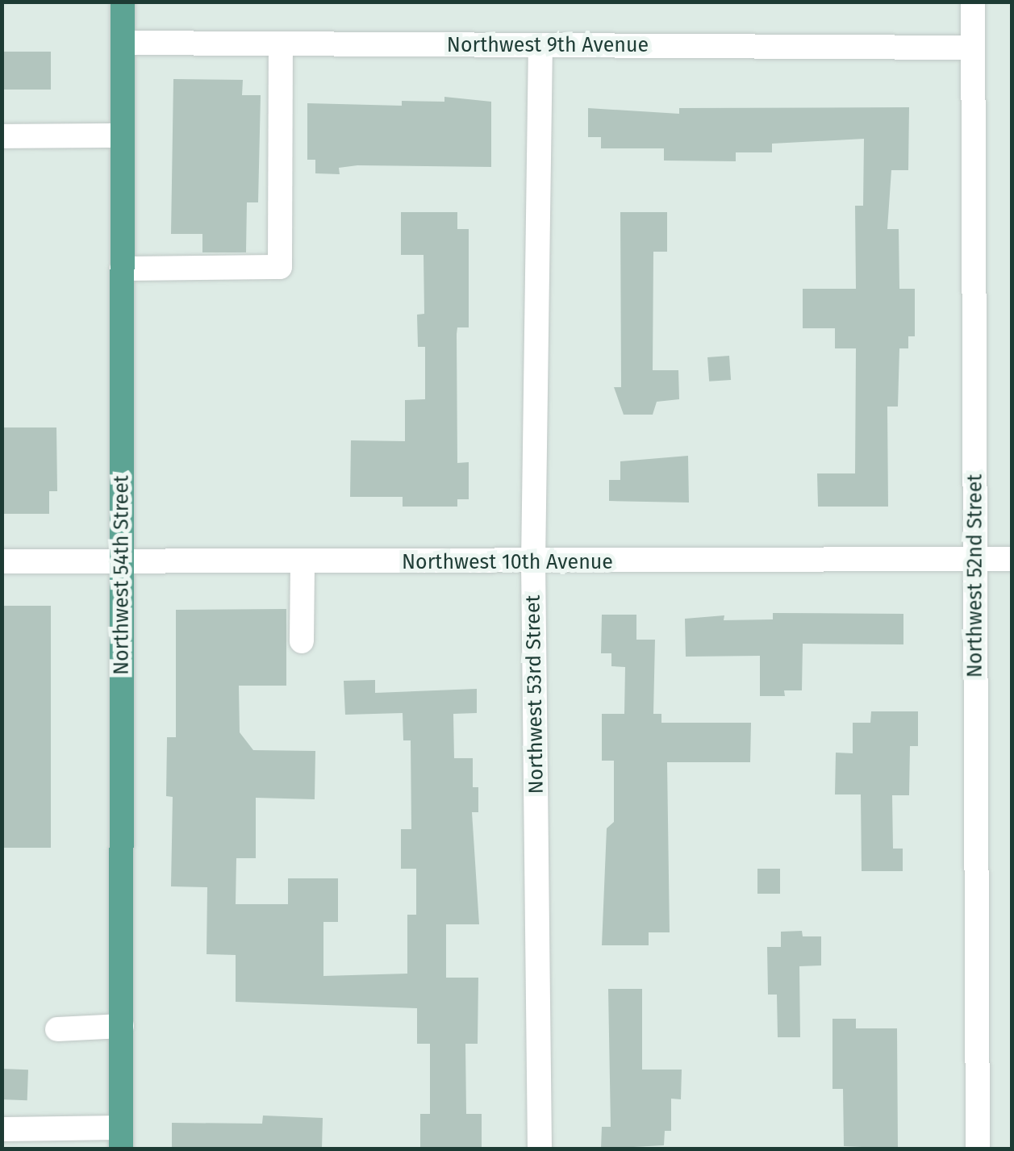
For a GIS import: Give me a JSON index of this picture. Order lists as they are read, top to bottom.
{
  "streets": {
    "main road": ["Northwest 54th Street"],
    "street": [
      "Northwest 9th Avenue",
      "Northwest 10th Avenue",
      "Northwest 52nd Street",
      "Northwest 53rd Street"
    ]
  },
  "crossings": [
    ["Northwest 9th Avenue", "Northwest 54th Street"],
    ["Northwest 9th Avenue", "Northwest 52nd Street"],
    ["Northwest 9th Avenue", "Northwest 53rd Street"],
    ["Northwest 10th Avenue", "Northwest 54th Street"],
    ["Northwest 10th Avenue", "Northwest 52nd Street"],
    ["Northwest 10th Avenue", "Northwest 53rd Street"]
  ]
}
